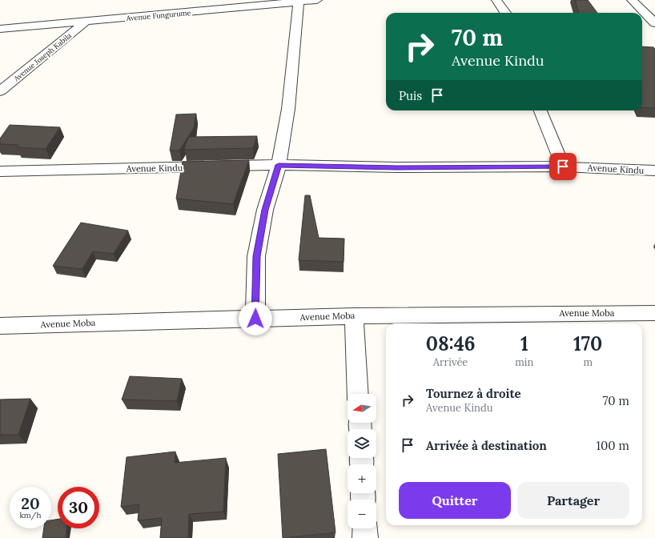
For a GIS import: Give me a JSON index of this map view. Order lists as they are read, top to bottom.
{
  "streets": {
    "street": [
      "Avenue Fungurume",
      "Avenue Joseph Kabila",
      "Avenue Kindu",
      "Avenue Moba"
    ]
  },
  "crossings": [
    ["Avenue Fungurume", "Avenue Joseph Kabila"]
  ],
  "north": "left",
  "page": {
    "turn": ["70 m", "Avenue Kindu"],
    "then": "Puis",
    "eta": [
      "08:46",
      "Arrivée",
      "1",
      "min",
      "170",
      "m"
    ],
    "list": [
      {
        "name": "Tournez à droite",
        "note": "Avenue Kindu",
        "value": "70 m"
      },
      {
        "name": "Arrivée à destination",
        "value": "100 m"
      }
    ],
    "map_buttons": ["+", "−"],
    "buttons": ["Quitter", "Partager"],
    "speed": "20 km/h",
    "limit": "30"
  }
}
